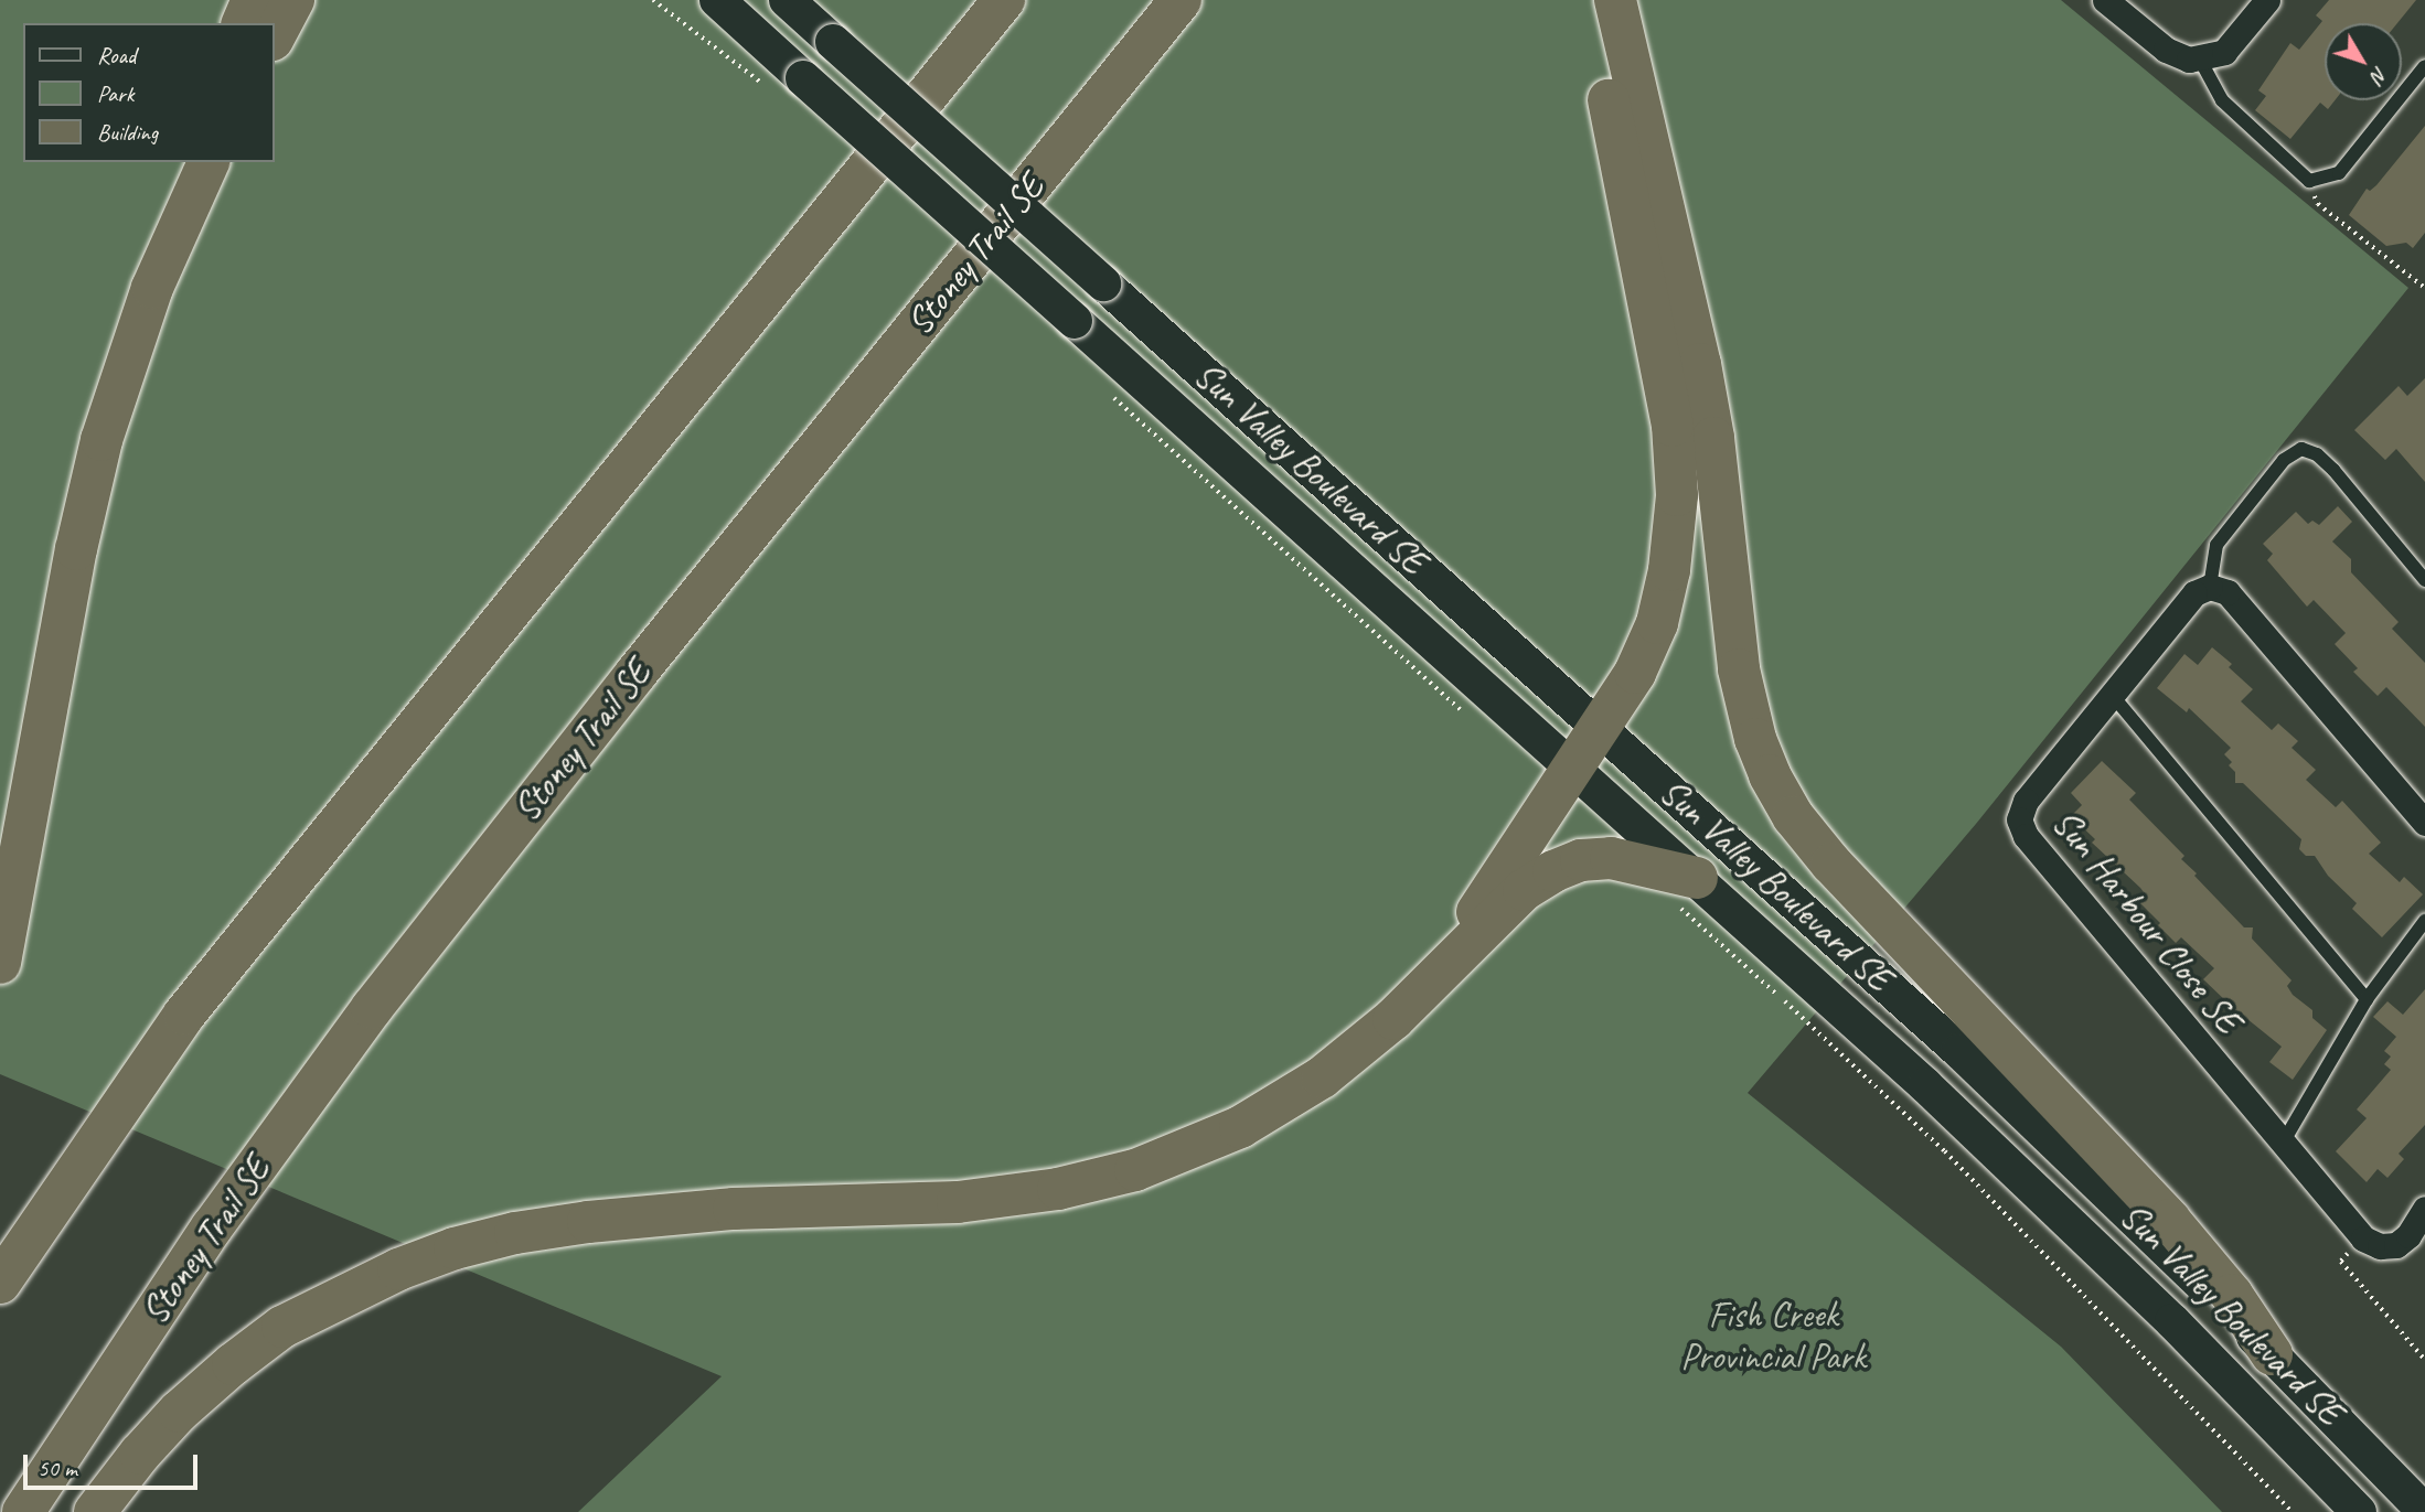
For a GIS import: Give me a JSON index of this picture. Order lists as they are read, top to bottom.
{
  "streets": {
    "highway": ["Stoney Trail SE"],
    "main road": ["Sun Valley Boulevard SE"],
    "street": ["Sun Harbour Close SE"]
  },
  "parks": ["Fish Creek Provincial Park"],
  "legend": ["Road", "Park", "Building"],
  "scale_bar": "50 m",
  "north": "bottom right"
}
